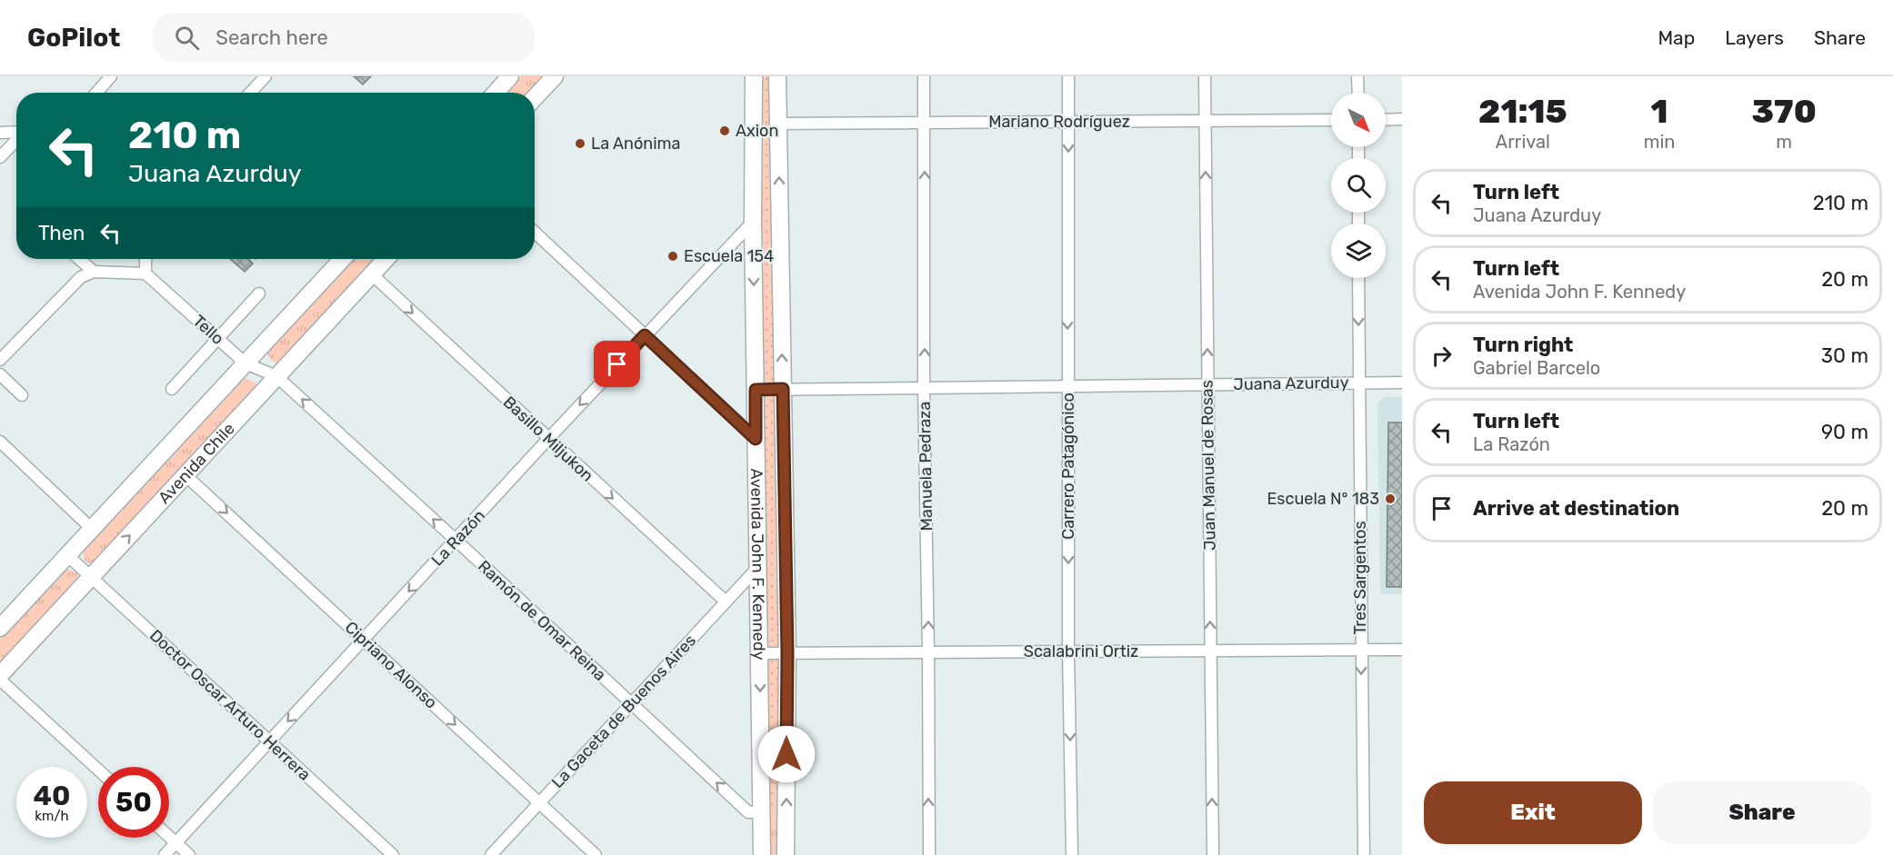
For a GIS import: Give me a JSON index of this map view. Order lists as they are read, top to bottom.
{
  "streets": {
    "main road": ["Avenida Chile", "Avenida John F. Kennedy"],
    "street": [
      "Mariano Rodríguez",
      "Tello",
      "Juana Azurduy",
      "Basillo Miljukon",
      "Juan Manuel de Rosas",
      "Manuela Pedraza",
      "Carrero Patagónico",
      "La Razón",
      "Tres Sargentos",
      "Ramón de Omar Reina",
      "Scalabrini Ortiz",
      "Cipriano Alonso",
      "Doctor Oscar Arturo Herrera",
      "La Gaceta de Buenos Aires"
    ]
  },
  "crossings": [
    ["Mariano Rodríguez", "Juan Manuel de Rosas"],
    ["Mariano Rodríguez", "Manuela Pedraza"],
    ["Mariano Rodríguez", "Carrero Patagónico"],
    ["Mariano Rodríguez", "Avenida John F. Kennedy"],
    ["Tello", "Avenida Chile"],
    ["Tello", "Ramón de Omar Reina"],
    ["Juana Azurduy", "Juan Manuel de Rosas"],
    ["Juana Azurduy", "Manuela Pedraza"],
    ["Juana Azurduy", "Carrero Patagónico"],
    ["Juana Azurduy", "Avenida John F. Kennedy"],
    ["Juana Azurduy", "Tres Sargentos"],
    ["Basillo Miljukon", "Avenida Chile"],
    ["Basillo Miljukon", "La Razón"],
    ["Basillo Miljukon", "La Gaceta de Buenos Aires"],
    ["Avenida Chile", "Ramón de Omar Reina"],
    ["Avenida Chile", "Cipriano Alonso"],
    ["Avenida Chile", "Doctor Oscar Arturo Herrera"],
    ["Juan Manuel de Rosas", "Scalabrini Ortiz"],
    ["Manuela Pedraza", "Scalabrini Ortiz"],
    ["Carrero Patagónico", "Scalabrini Ortiz"],
    ["La Razón", "Avenida John F. Kennedy"],
    ["La Razón", "Ramón de Omar Reina"],
    ["La Razón", "Cipriano Alonso"],
    ["La Razón", "Doctor Oscar Arturo Herrera"],
    ["Avenida John F. Kennedy", "Ramón de Omar Reina"],
    ["Avenida John F. Kennedy", "Scalabrini Ortiz"],
    ["Avenida John F. Kennedy", "La Gaceta de Buenos Aires"],
    ["Tres Sargentos", "Scalabrini Ortiz"],
    ["Ramón de Omar Reina", "La Gaceta de Buenos Aires"],
    ["Cipriano Alonso", "La Gaceta de Buenos Aires"]
  ],
  "one_way": [
    "Basillo Miljukon",
    "Juan Manuel de Rosas",
    "Manuela Pedraza",
    "Carrero Patagónico",
    "La Razón",
    "Tres Sargentos",
    "Ramón de Omar Reina",
    "Cipriano Alonso"
  ],
  "places": [
    "Axion",
    "La Anónima",
    "Escuela 154",
    "Escuela N° 183"
  ],
  "north": "bottom right",
  "page": {
    "header": "GoPilot",
    "search": "Search here",
    "nav": ["Map", "Layers", "Share"],
    "eta": [
      "21:15",
      "Arrival",
      "1",
      "min",
      "370",
      "m"
    ],
    "turn": ["210 m", "Juana Azurduy"],
    "list": [
      {
        "name": "Turn left",
        "note": "Juana Azurduy",
        "value": "210 m"
      },
      {
        "name": "Turn left",
        "note": "Avenida John F. Kennedy",
        "value": "20 m"
      },
      {
        "name": "Turn right",
        "note": "Gabriel Barcelo",
        "value": "30 m"
      },
      {
        "name": "Turn left",
        "note": "La Razón",
        "value": "90 m"
      },
      {
        "name": "Arrive at destination",
        "value": "20 m"
      }
    ],
    "then": "Then",
    "speed": "40 km/h",
    "limit": "50",
    "buttons": ["Exit", "Share"]
  }
}
